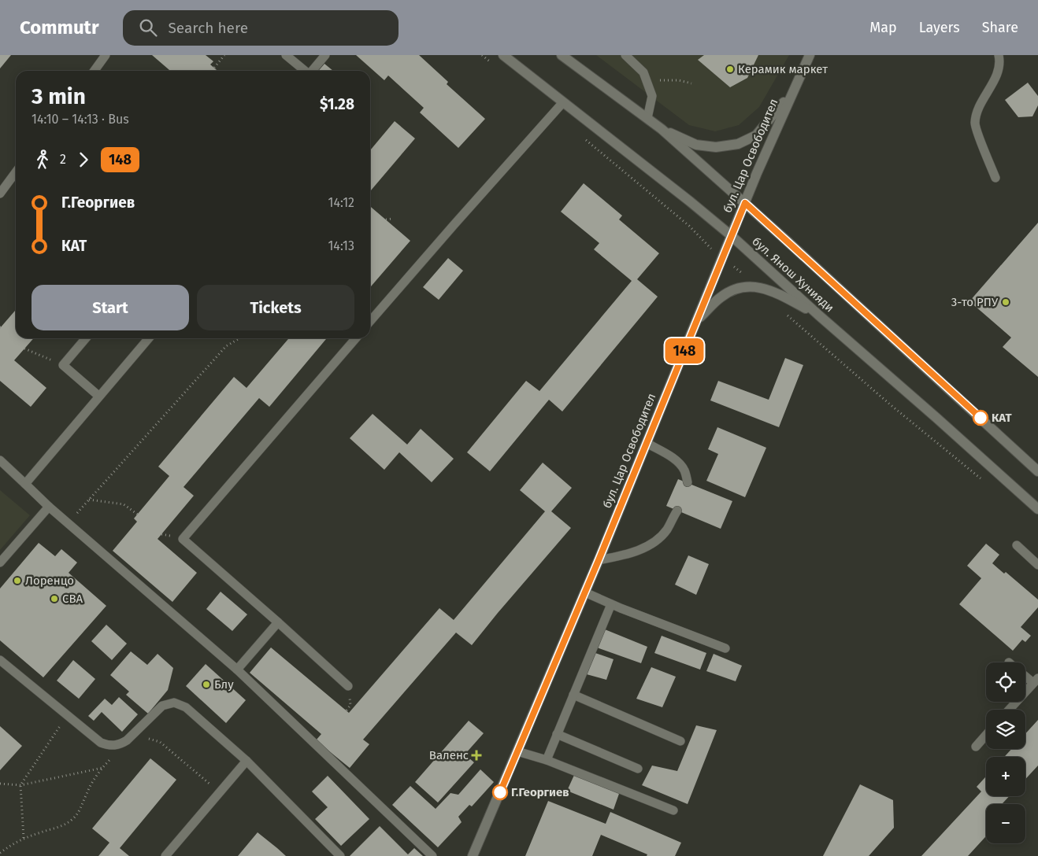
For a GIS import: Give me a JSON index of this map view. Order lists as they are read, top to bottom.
{
  "streets": {
    "street": ["бул. Цар Освободител", "бул. Янош Хунияди"]
  },
  "crossings": [
    ["бул. Цар Освободител", "бул. Янош Хунияди"]
  ],
  "places": {
    "other": [
      "Керамик маркет",
      "3-то РПУ",
      "КАТ",
      "Лоренцо",
      "CBA",
      "Блу",
      "Г.Георгиев"
    ],
    "health": ["Валенс"]
  },
  "lines": ["bus line 148"],
  "page": {
    "header": "Commutr",
    "search": "Search here",
    "nav": ["Map", "Layers", "Share"],
    "on_map": "148",
    "heading": ["3 min", "14:10 – 14:13 · Bus", "$1.28"],
    "legs": ["2", "148"],
    "list": [
      {
        "name": "Г.Георгиев",
        "value": "14:12"
      },
      {
        "name": "КАТ",
        "value": "14:13"
      }
    ],
    "buttons": ["Start", "Tickets"],
    "map_buttons": ["+", "−"]
  }
}
